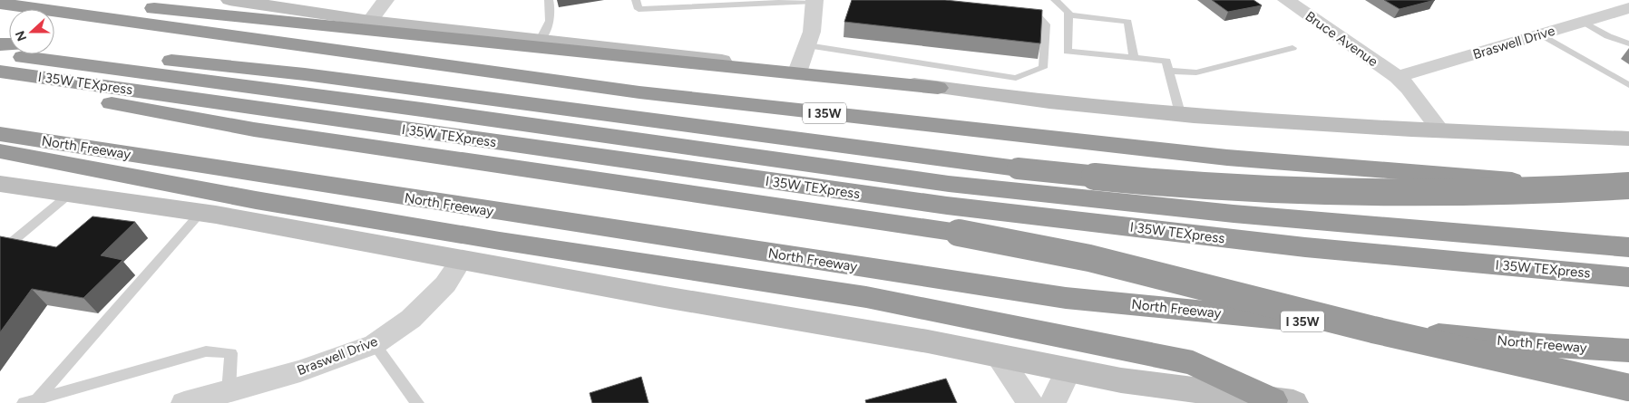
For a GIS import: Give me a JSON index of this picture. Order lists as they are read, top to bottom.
{
  "streets": {
    "highway": ["I 35W TEXpress", "I 35W", "North Freeway"],
    "street": ["Bruce Avenue", "Braswell Drive"]
  },
  "crossings": [
    ["Bruce Avenue", "Braswell Drive"]
  ],
  "north": "left"
}
